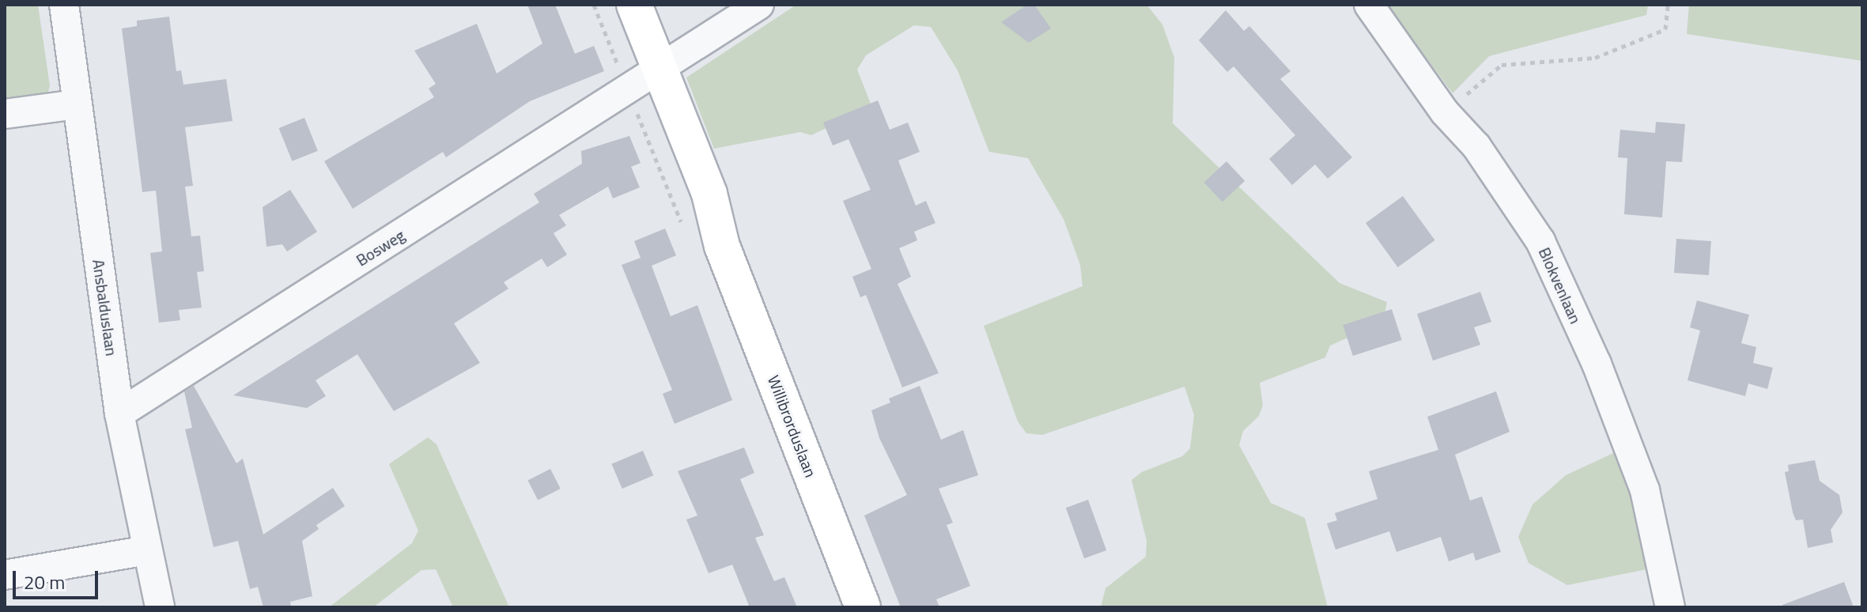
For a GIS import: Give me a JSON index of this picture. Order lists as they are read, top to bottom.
{
  "streets": {
    "main road": ["Willibrorduslaan"],
    "street": ["Bosweg", "Blokvenlaan", "Ansbalduslaan"]
  },
  "crossings": [
    ["Bosweg", "Ansbalduslaan"],
    ["Bosweg", "Willibrorduslaan"]
  ],
  "scale_bar": "20 m"
}
